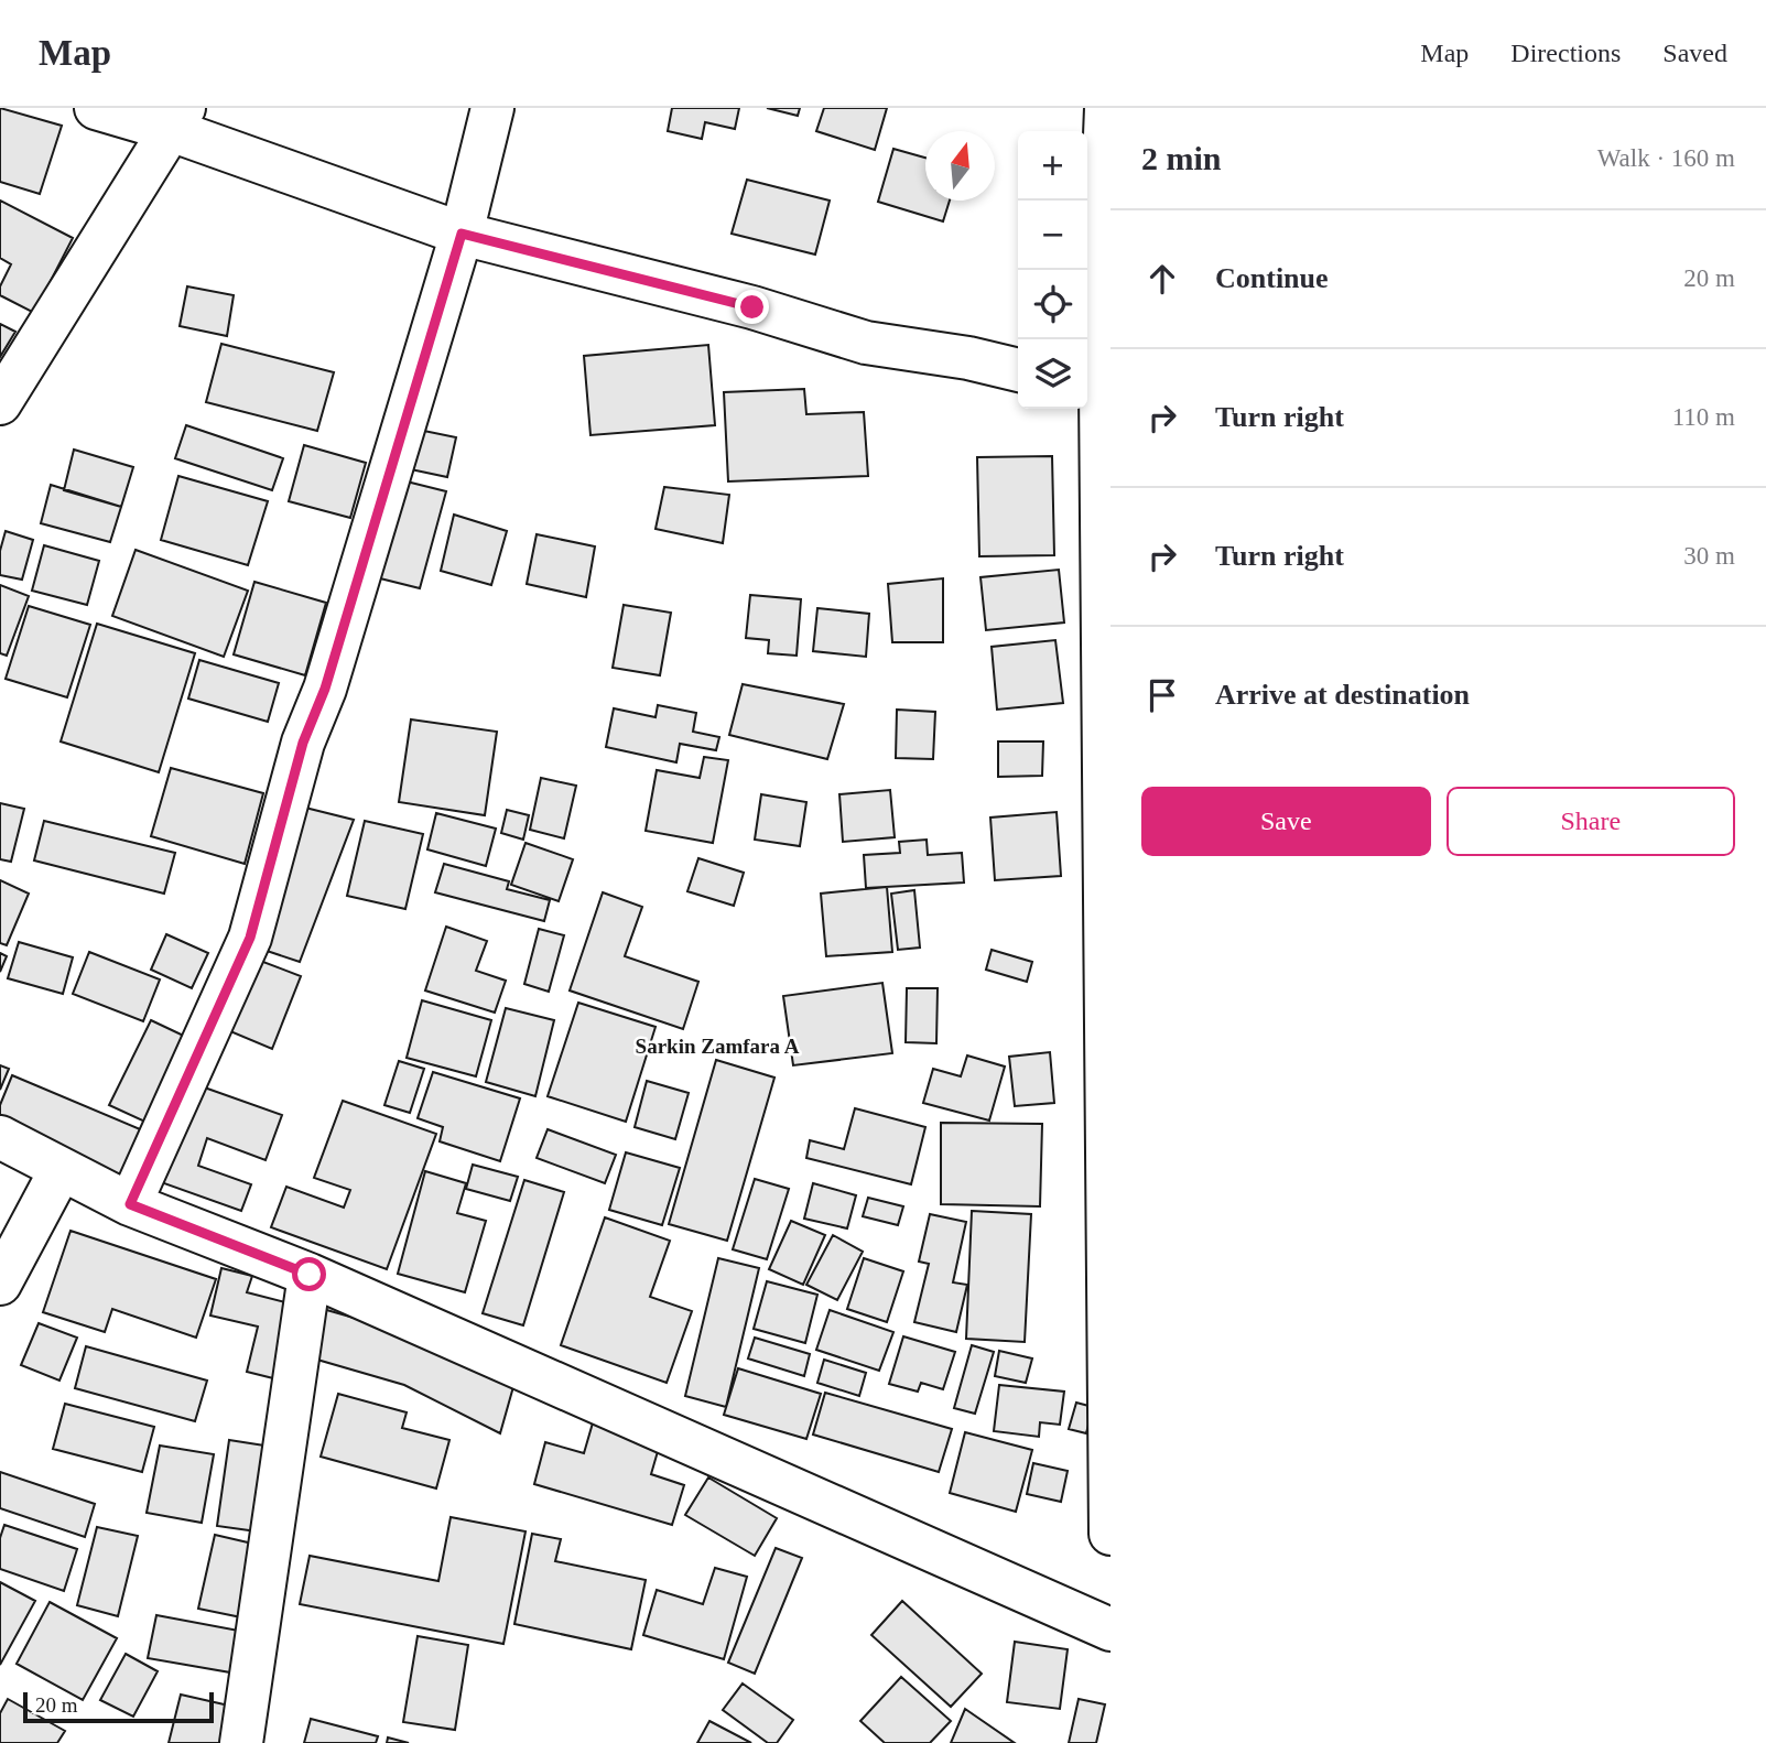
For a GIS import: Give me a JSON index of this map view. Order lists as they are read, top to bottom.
{
  "districts": ["Sarkin Zamfara A"],
  "scale_bar": "20 m",
  "north": "top",
  "page": {
    "header": "Map",
    "nav": ["Map", "Directions", "Saved"],
    "heading": ["2 min", "Walk · 160 m"],
    "map_buttons": ["+", "−"],
    "list": [
      ["Continue", "20 m"],
      ["Turn right", "110 m"],
      ["Turn right", "30 m"],
      "Arrive at destination"
    ],
    "buttons": ["Save", "Share"],
    "scale": "20 m"
  }
}
